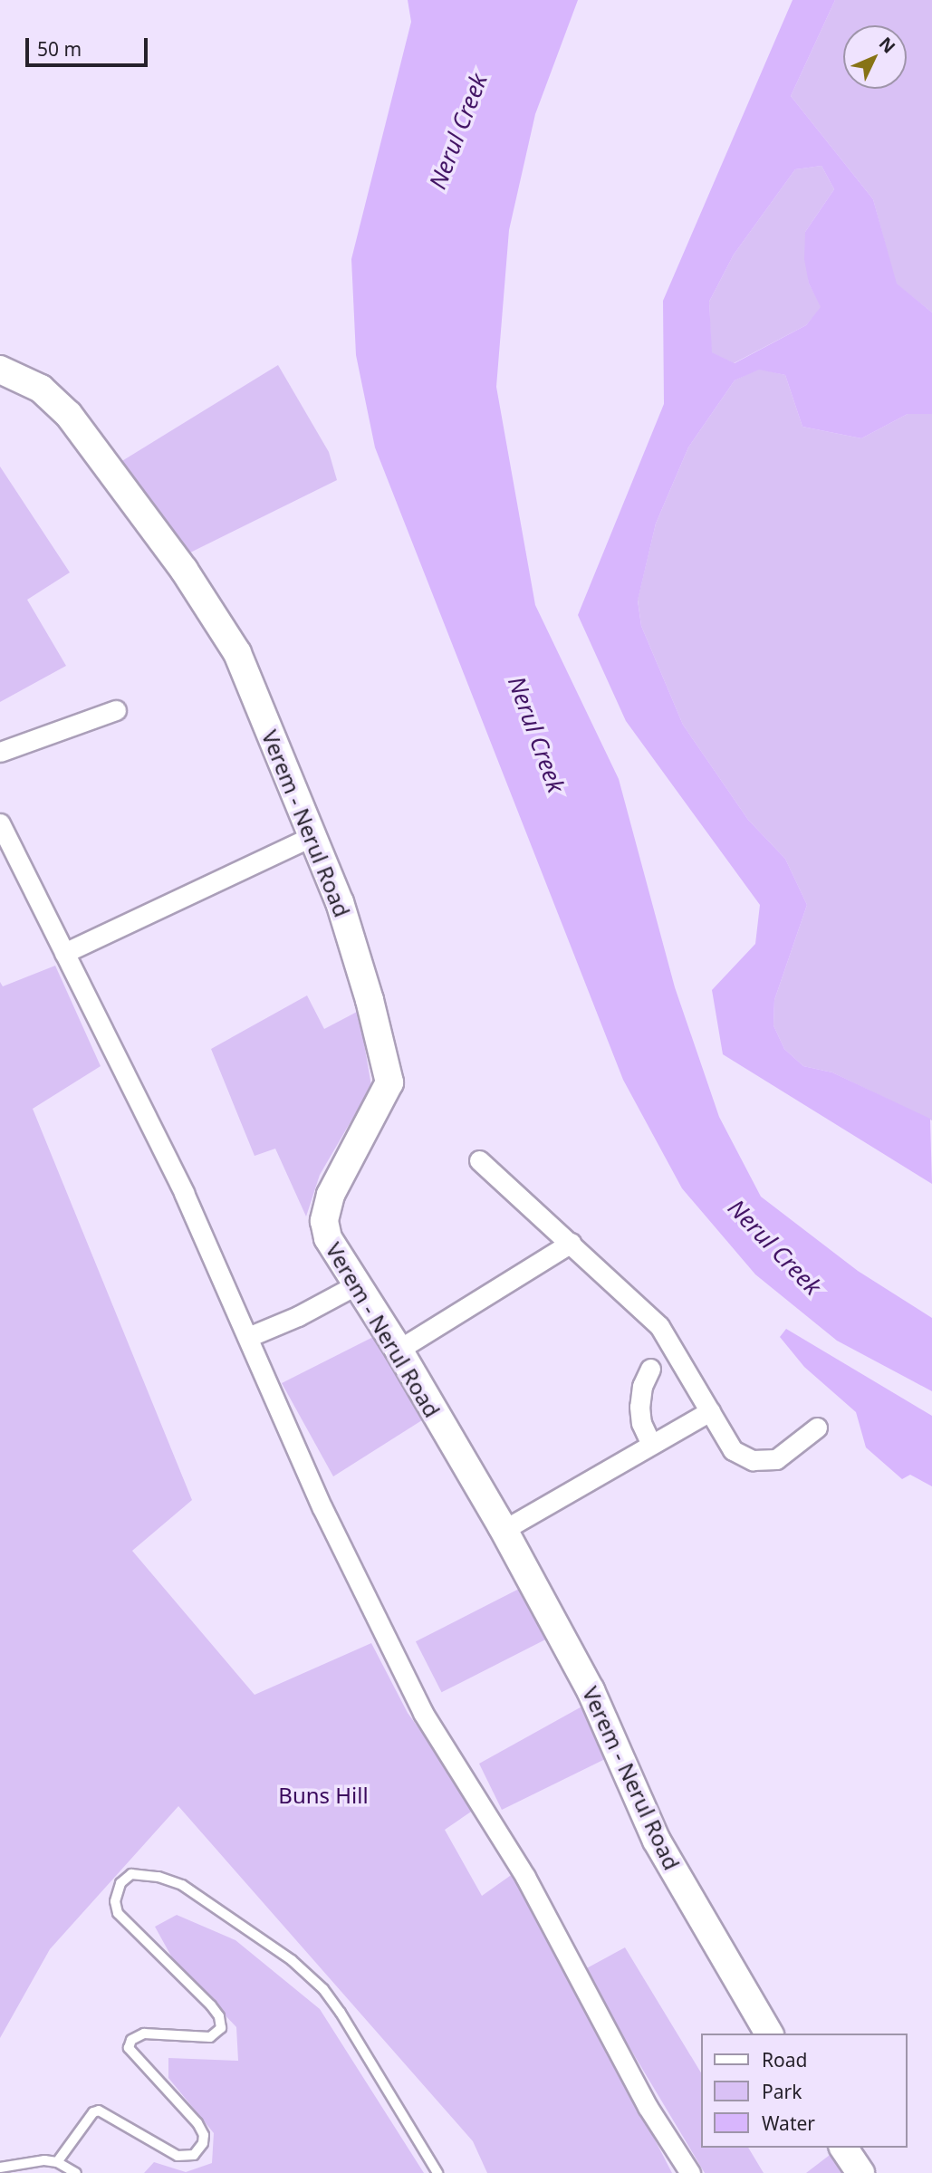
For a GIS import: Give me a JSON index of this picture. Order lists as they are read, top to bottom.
{
  "streets": {
    "main road": ["Verem - Nerul Road"]
  },
  "water": ["Nerul Creek"],
  "parks": ["Buns Hill"],
  "legend": ["Road", "Park", "Water"],
  "scale_bar": "50 m",
  "north": "top right"
}
